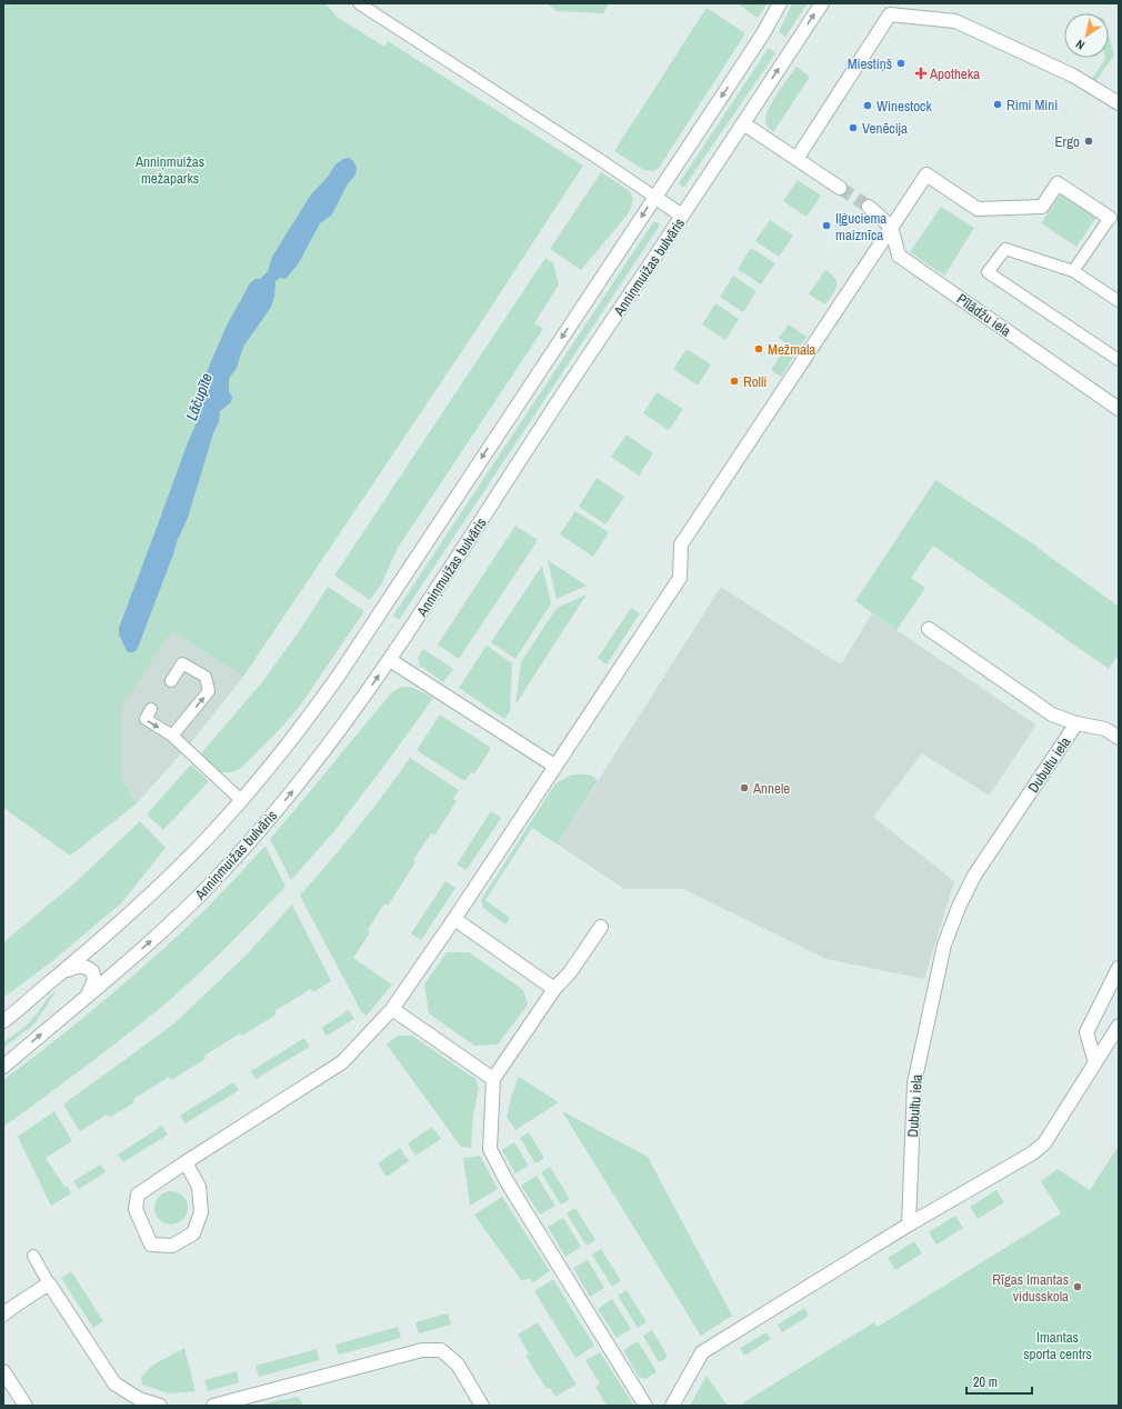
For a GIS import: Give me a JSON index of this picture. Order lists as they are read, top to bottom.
{
  "streets": {
    "street": ["Anniņmuižas bulvāris", "Pīlādžu iela", "Dubultu iela"]
  },
  "water": ["Lāčupīte"],
  "parks": ["Anniņmuižas mežaparks", "Imantas sporta centrs"],
  "places": {
    "other": [
      "Miestiņš",
      "Rimi Mini",
      "Winestock",
      "Venēcija",
      "Ergo",
      "Iļģuciema maiznīca",
      "Mežmala",
      "Rolli",
      "Annele",
      "Rīgas Imantas vidusskola"
    ],
    "health": ["Apotheka"]
  },
  "scale_bar": "20 m",
  "north": "bottom left"
}
